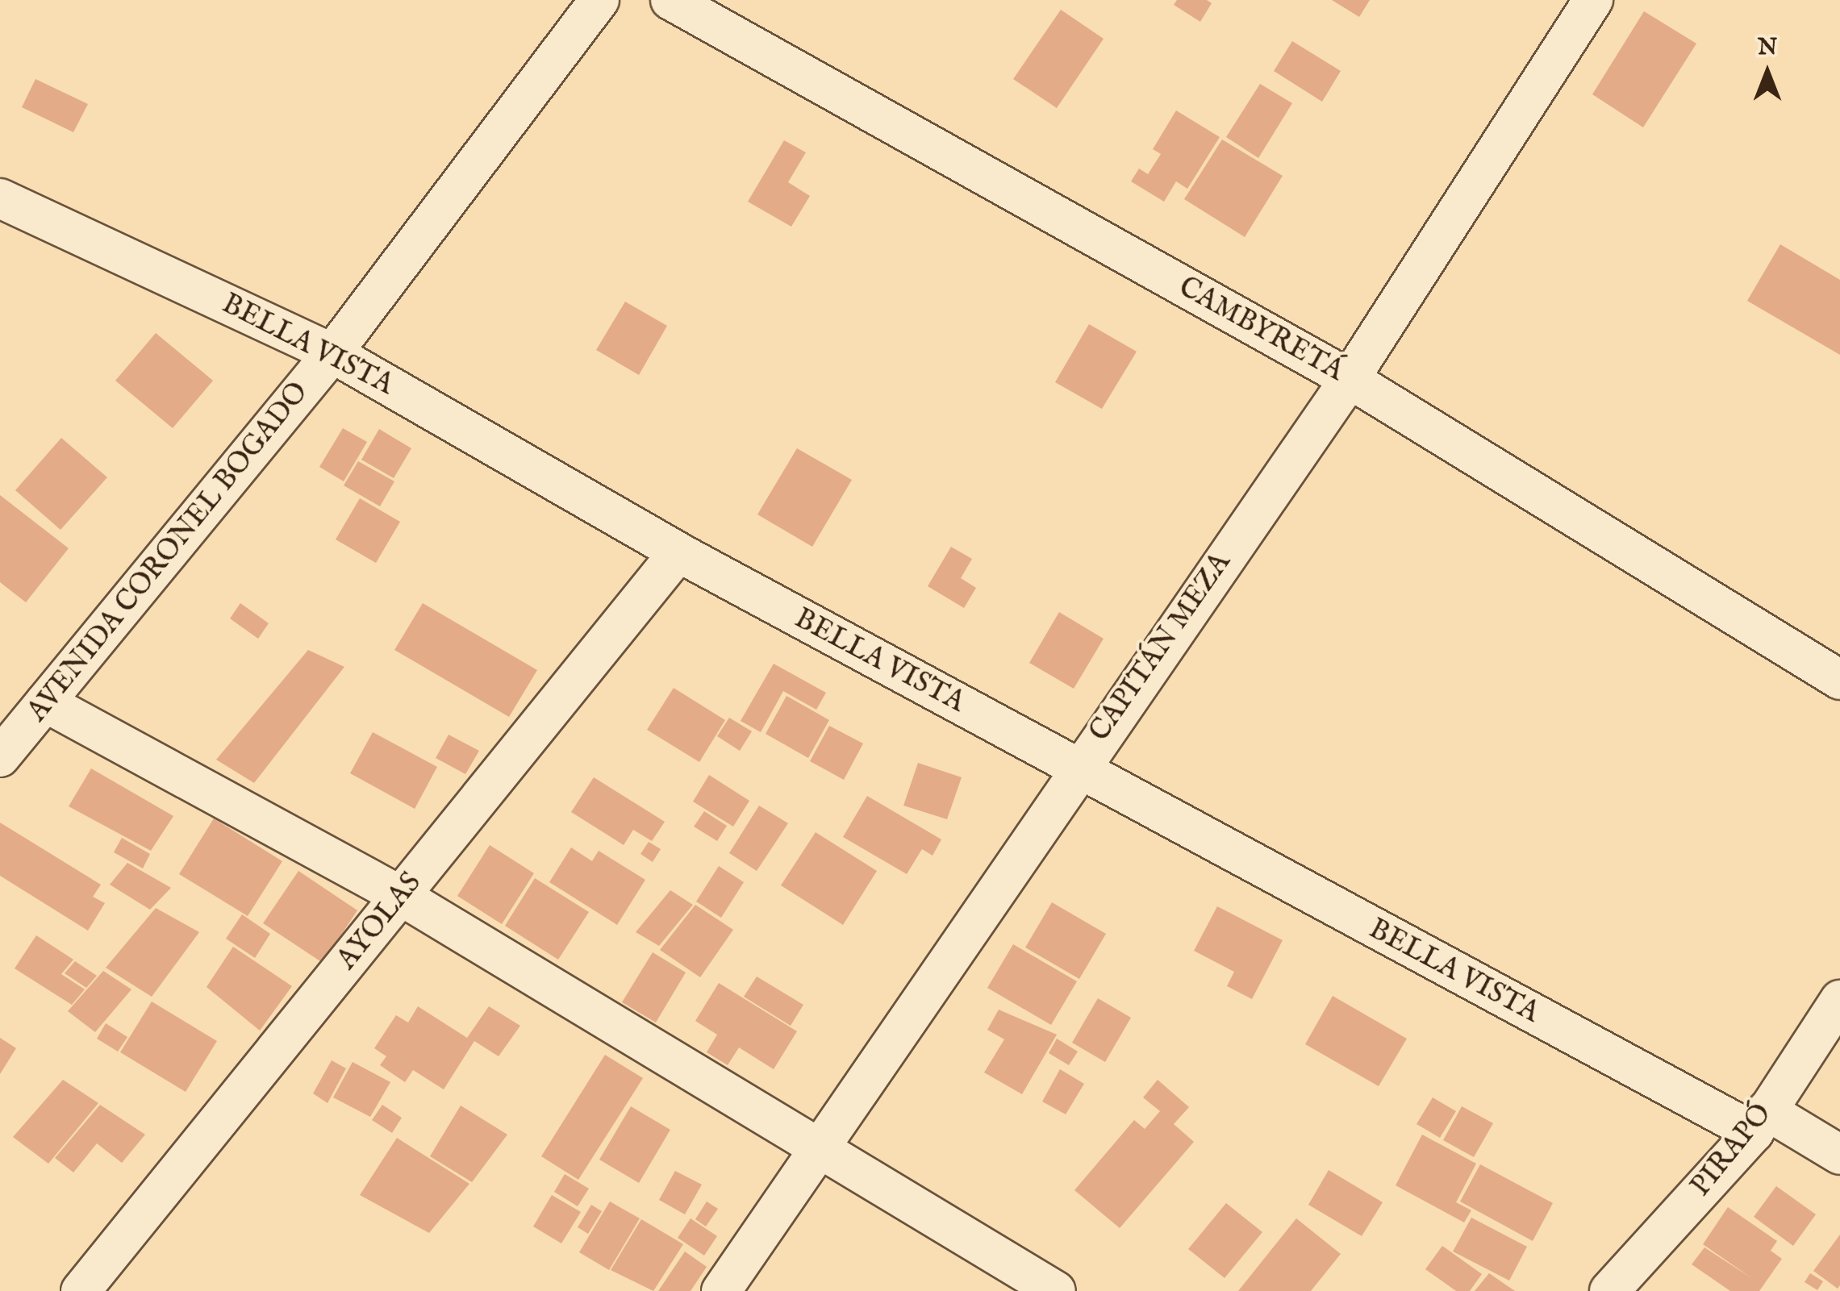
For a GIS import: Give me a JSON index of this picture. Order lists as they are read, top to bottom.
{
  "streets": {
    "street": [
      "CAMBYRETÁ",
      "BELLA VISTA",
      "AVENIDA CORONEL BOGADO",
      "CAPITÁN MEZA",
      "AYOLAS",
      "PIRAPÓ"
    ]
  },
  "crossings": [
    ["CAMBYRETÁ", "CAPITÁN MEZA"],
    ["BELLA VISTA", "AVENIDA CORONEL BOGADO"],
    ["BELLA VISTA", "CAPITÁN MEZA"],
    ["BELLA VISTA", "AYOLAS"],
    ["BELLA VISTA", "PIRAPÓ"]
  ],
  "north": "top"
}
